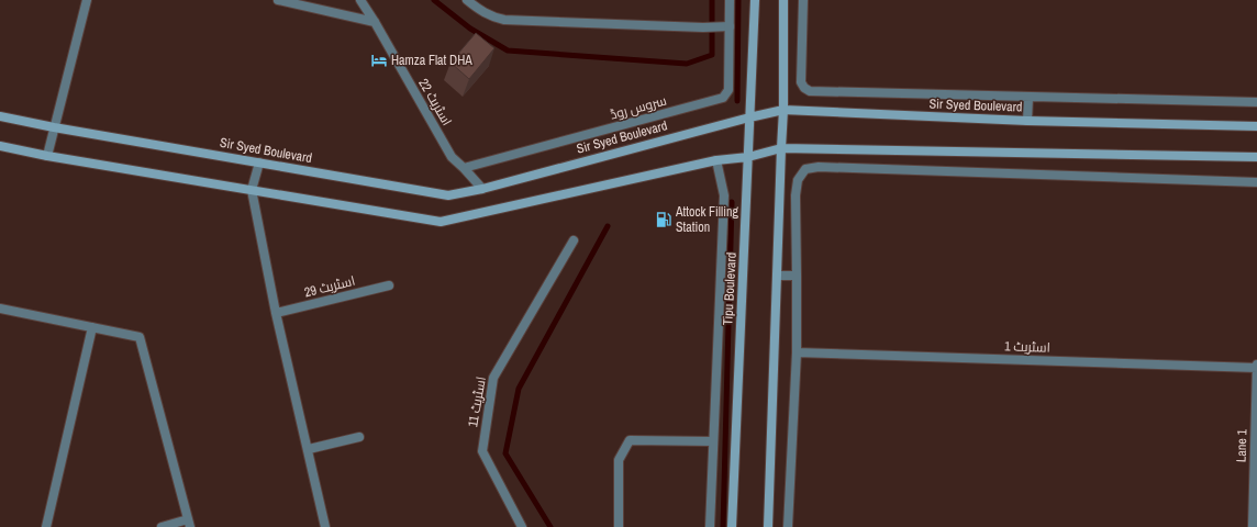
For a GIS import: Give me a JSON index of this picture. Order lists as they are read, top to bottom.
{
  "streets": {
    "street": [
      "اسٹریٹ 22",
      "Sir Syed Boulevard",
      "سروس روڈ",
      "اسٹریٹ 29",
      "Tipu Boulevard",
      "اسٹریٹ 1",
      "اسٹریٹ 11",
      "Lane 1"
    ]
  },
  "crossings": [
    ["اسٹریٹ 22", "Sir Syed Boulevard"],
    ["اسٹریٹ 22", "سروس روڈ"],
    ["Sir Syed Boulevard", "Tipu Boulevard"],
    ["اسٹریٹ 1", "Lane 1"]
  ],
  "places": {
    "hotel": ["Hamza Flat DHA"],
    "fuel station": ["Attock Filling Station"]
  }
}
